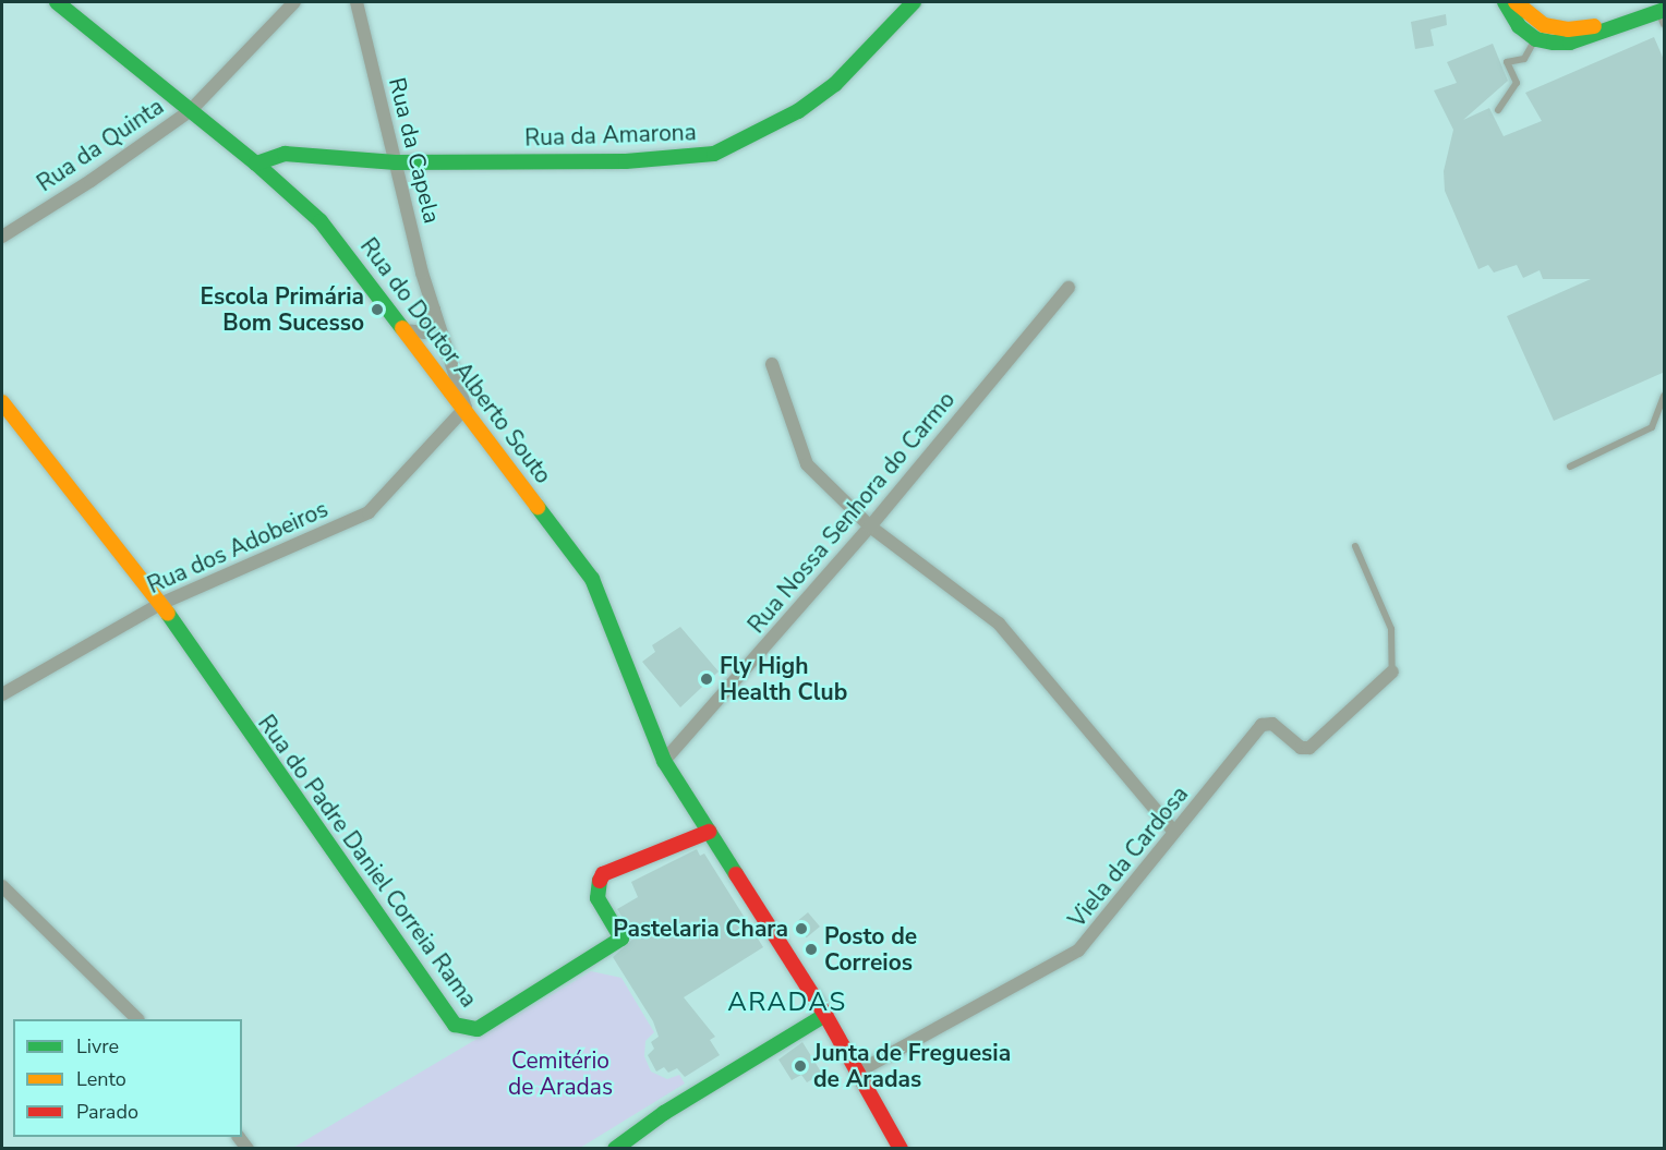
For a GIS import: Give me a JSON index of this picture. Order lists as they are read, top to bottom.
{
  "streets": {
    "street": [
      "Rua da Amarona",
      "Rua da Quinta",
      "Rua da Capela",
      "Rua do Doutor Alberto Souto",
      "Rua Nossa Senhora do Carmo",
      "Rua dos Adobeiros",
      "Viela da Cardosa",
      "Rua do Padre Daniel Correia Rama"
    ]
  },
  "crossings": [
    ["Rua da Amarona", "Rua da Capela"],
    ["Rua da Amarona", "Rua do Doutor Alberto Souto"],
    ["Rua da Quinta", "Rua do Doutor Alberto Souto"],
    ["Rua da Capela", "Rua do Doutor Alberto Souto"],
    ["Rua da Capela", "Rua dos Adobeiros"],
    ["Rua do Doutor Alberto Souto", "Rua Nossa Senhora do Carmo"],
    ["Rua do Doutor Alberto Souto", "Rua dos Adobeiros"],
    ["Rua do Doutor Alberto Souto", "Viela da Cardosa"],
    ["Rua do Doutor Alberto Souto", "Rua do Padre Daniel Correia Rama"],
    ["Rua dos Adobeiros", "Rua do Padre Daniel Correia Rama"]
  ],
  "districts": ["ARADAS"],
  "parks": ["Cemitério de Aradas"],
  "places": [
    "Escola Primária Bom Sucesso",
    "Fly High Health Club",
    "Pastelaria Chara",
    "Posto de Correios",
    "Junta de Freguesia de Aradas"
  ],
  "legend": ["Livre", "Lento", "Parado"]
}
